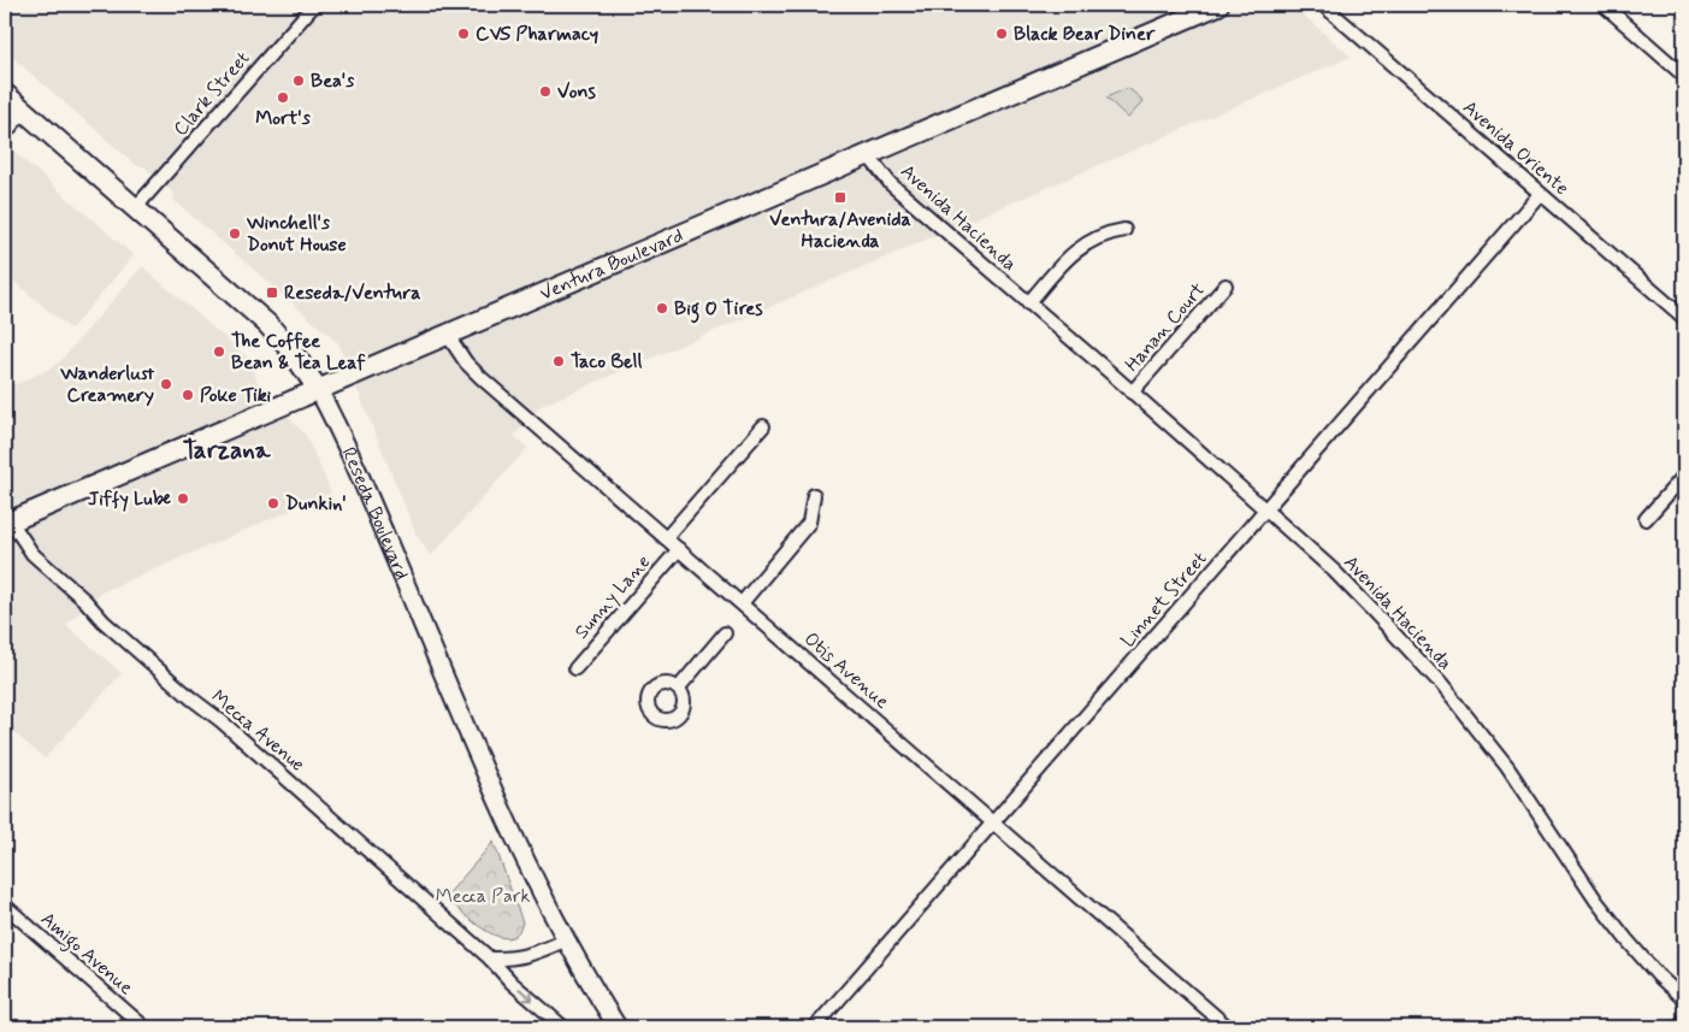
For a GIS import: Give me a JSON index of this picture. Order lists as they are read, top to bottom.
{
  "streets": {
    "main road": ["Ventura Boulevard", "Reseda Boulevard"],
    "street": [
      "Clark Street",
      "Avenida Oriente",
      "Avenida Hacienda",
      "Hanan Court",
      "Sunny Lane",
      "Linnet Street",
      "Otis Avenue",
      "Mecca Avenue",
      "Amigo Avenue"
    ]
  },
  "crossings": [
    ["Clark Street", "Reseda Boulevard"],
    ["Avenida Oriente", "Linnet Street"],
    ["Avenida Hacienda", "Ventura Boulevard"],
    ["Avenida Hacienda", "Hanan Court"],
    ["Avenida Hacienda", "Linnet Street"],
    ["Ventura Boulevard", "Reseda Boulevard"],
    ["Ventura Boulevard", "Otis Avenue"],
    ["Ventura Boulevard", "Mecca Avenue"],
    ["Sunny Lane", "Otis Avenue"],
    ["Linnet Street", "Otis Avenue"]
  ],
  "districts": ["Tarzana"],
  "parks": ["Mecca Park"],
  "places": {
    "other": [
      "CVS Pharmacy",
      "Black Bear Diner",
      "Bea's",
      "Vons",
      "Mort's",
      "Winchell's Donut House",
      "Big O Tires",
      "The Coffee Bean & Tea Leaf",
      "Taco Bell",
      "Wanderlust Creamery",
      "Poke Tiki",
      "Jiffy Lube",
      "Dunkin'"
    ],
    "transit": ["Ventura/Avenida Hacienda", "Reseda/Ventura"]
  }
}
